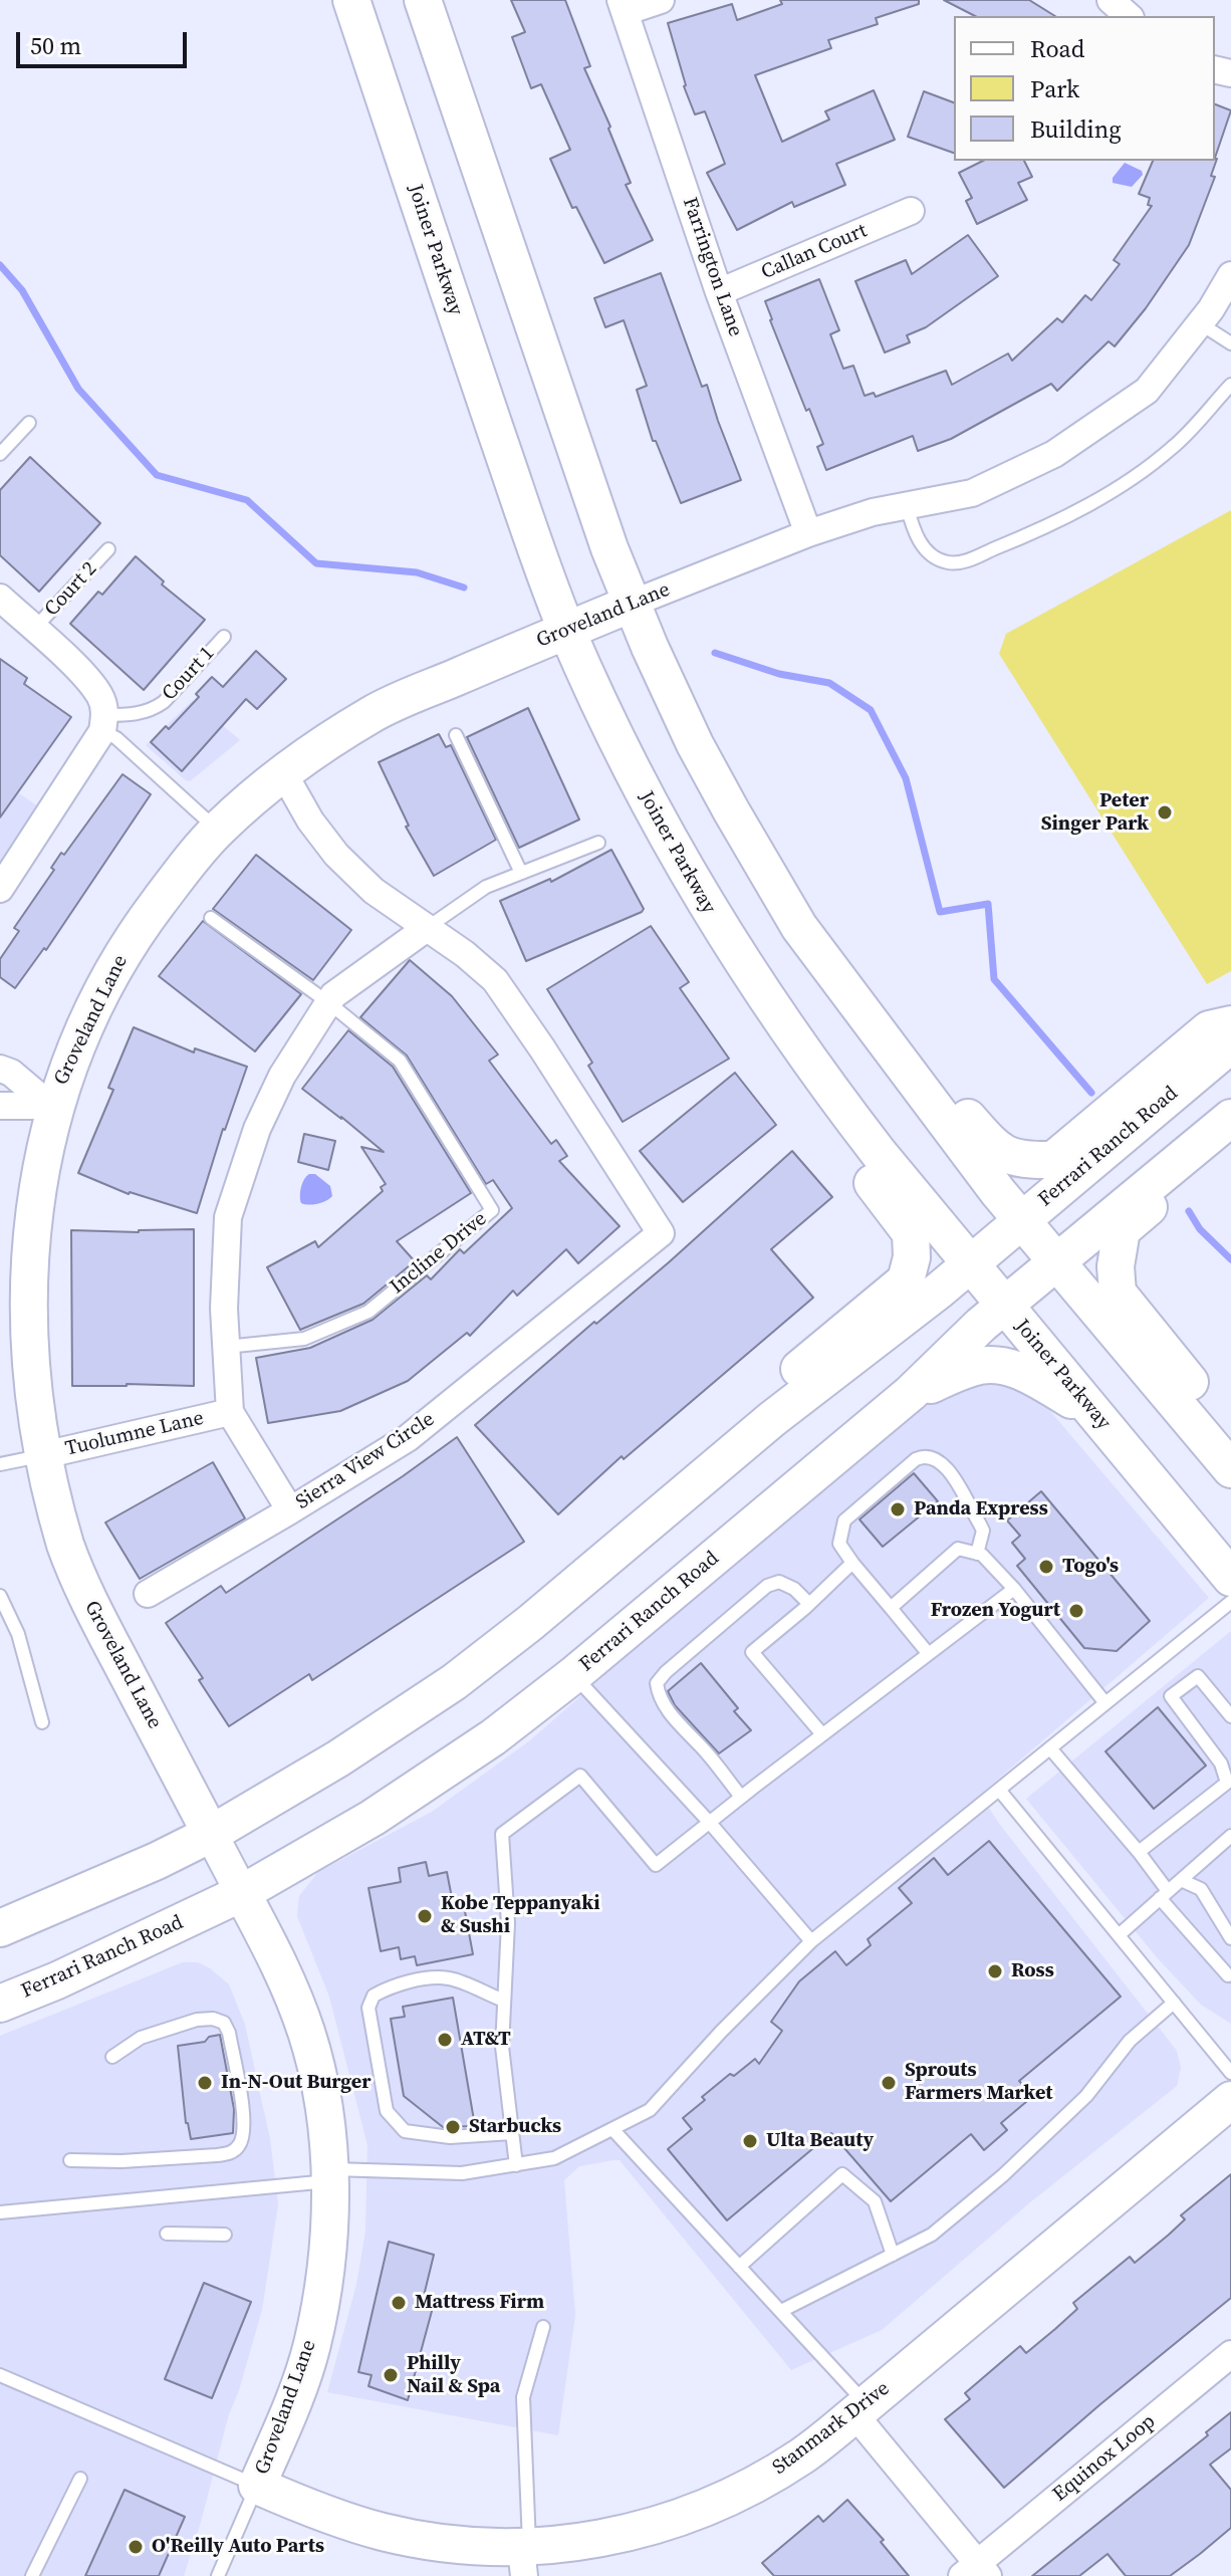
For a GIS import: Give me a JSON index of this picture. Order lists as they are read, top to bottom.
{
  "streets": {
    "main road": [
      "Joiner Parkway",
      "Groveland Lane",
      "Ferrari Ranch Road",
      "Stanmark Drive"
    ],
    "street": [
      "Callan Court",
      "Farrington Lane",
      "Tuolumne Lane",
      "Sierra View Circle",
      "Equinox Loop"
    ],
    "lane": ["Court 2", "Court 1", "Incline Drive"]
  },
  "crossings": [
    ["Joiner Parkway", "Groveland Lane"],
    ["Joiner Parkway", "Ferrari Ranch Road"],
    ["Callan Court", "Farrington Lane"],
    ["Farrington Lane", "Groveland Lane"],
    ["Groveland Lane", "Ferrari Ranch Road"],
    ["Groveland Lane", "Tuolumne Lane"],
    ["Groveland Lane", "Stanmark Drive"],
    ["Incline Drive", "Sierra View Circle"],
    ["Tuolumne Lane", "Sierra View Circle"],
    ["Stanmark Drive", "Equinox Loop"]
  ],
  "places": [
    "Peter Singer Park",
    "Panda Express",
    "Togo's",
    "Frozen Yogurt",
    "Kobe Teppanyaki & Sushi",
    "Ross",
    "AT&T",
    "In-N-Out Burger",
    "Sprouts Farmers Market",
    "Starbucks",
    "Ulta Beauty",
    "Mattress Firm",
    "Philly Nail & Spa",
    "O'Reilly Auto Parts"
  ],
  "legend": ["Road", "Park", "Building"],
  "scale_bar": "50 m"
}
